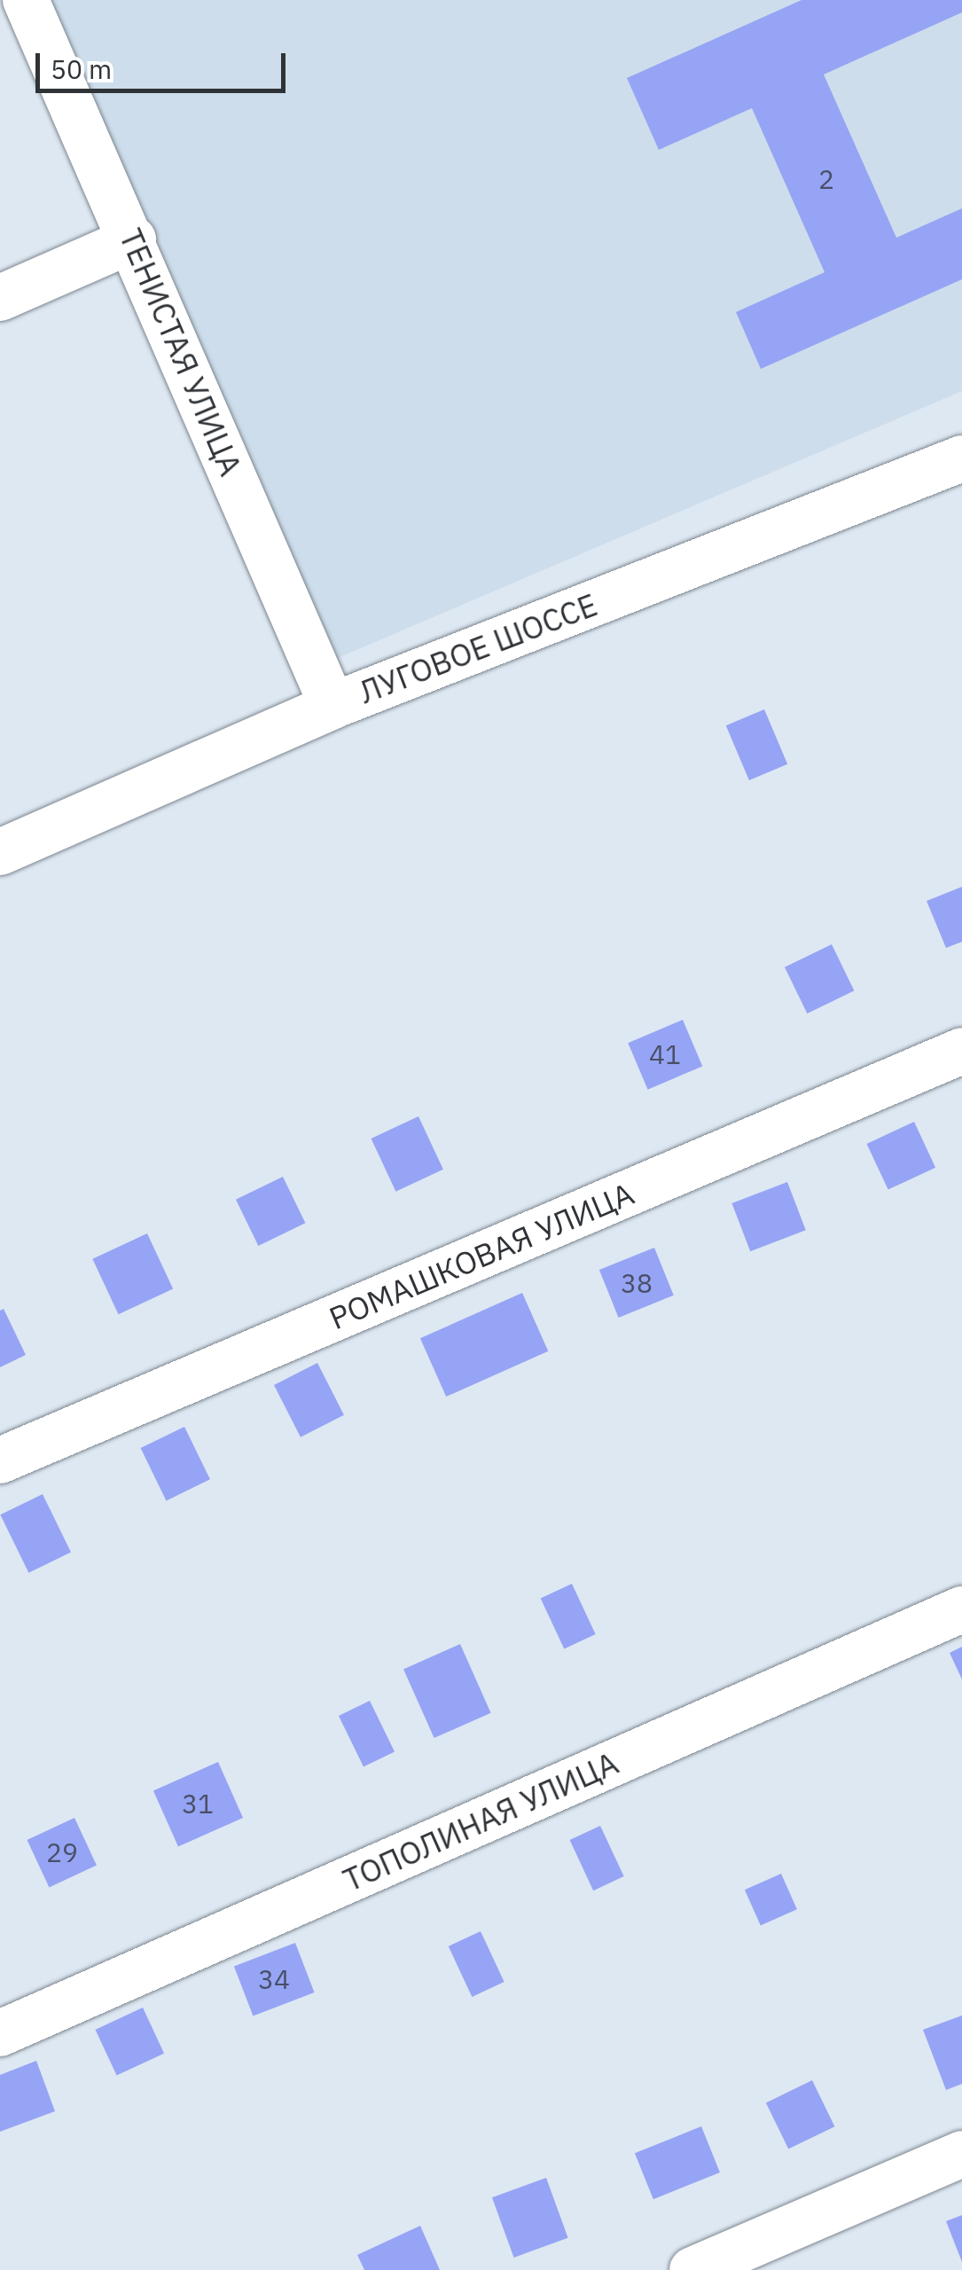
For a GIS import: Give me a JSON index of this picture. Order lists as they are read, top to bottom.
{
  "streets": {
    "street": [
      "ТЕНИСТАЯ УЛИЦА",
      "ЛУГОВОЕ ШОССЕ",
      "РОМАШКОВАЯ УЛИЦА",
      "ТОПОЛИНАЯ УЛИЦА"
    ]
  },
  "crossings": [
    ["ТЕНИСТАЯ УЛИЦА", "ЛУГОВОЕ ШОССЕ"]
  ],
  "house_numbers": [
    "2",
    "41",
    "38",
    "31",
    "29",
    "34"
  ],
  "scale_bar": "50 m"
}
